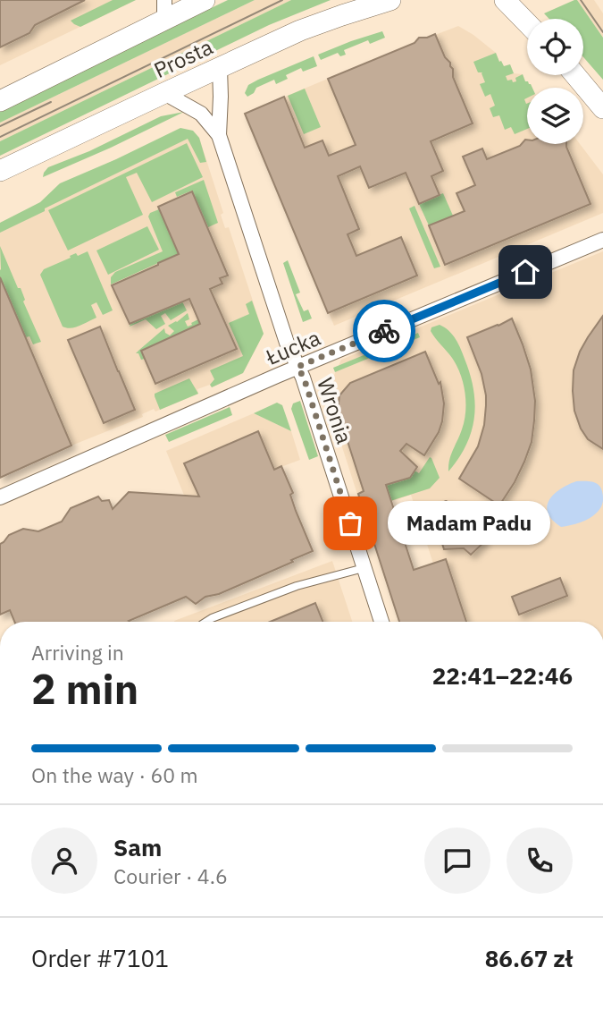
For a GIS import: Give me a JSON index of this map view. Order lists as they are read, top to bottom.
{
  "streets": {
    "main road": ["Prosta"],
    "street": ["Łucka", "Wronia"]
  },
  "crossings": [
    ["Prosta", "Wronia"],
    ["Łucka", "Wronia"]
  ],
  "places": ["Madam Padu"],
  "page": {
    "bubble": "Madam Padu",
    "heading": ["2 min", "Arriving in", "22:41–22:46"],
    "panel": [
      "Sam",
      "Courier · 4.6",
      "Order #7101",
      "86.67 zł"
    ],
    "bar": "On the way · 60 m"
  }
}
